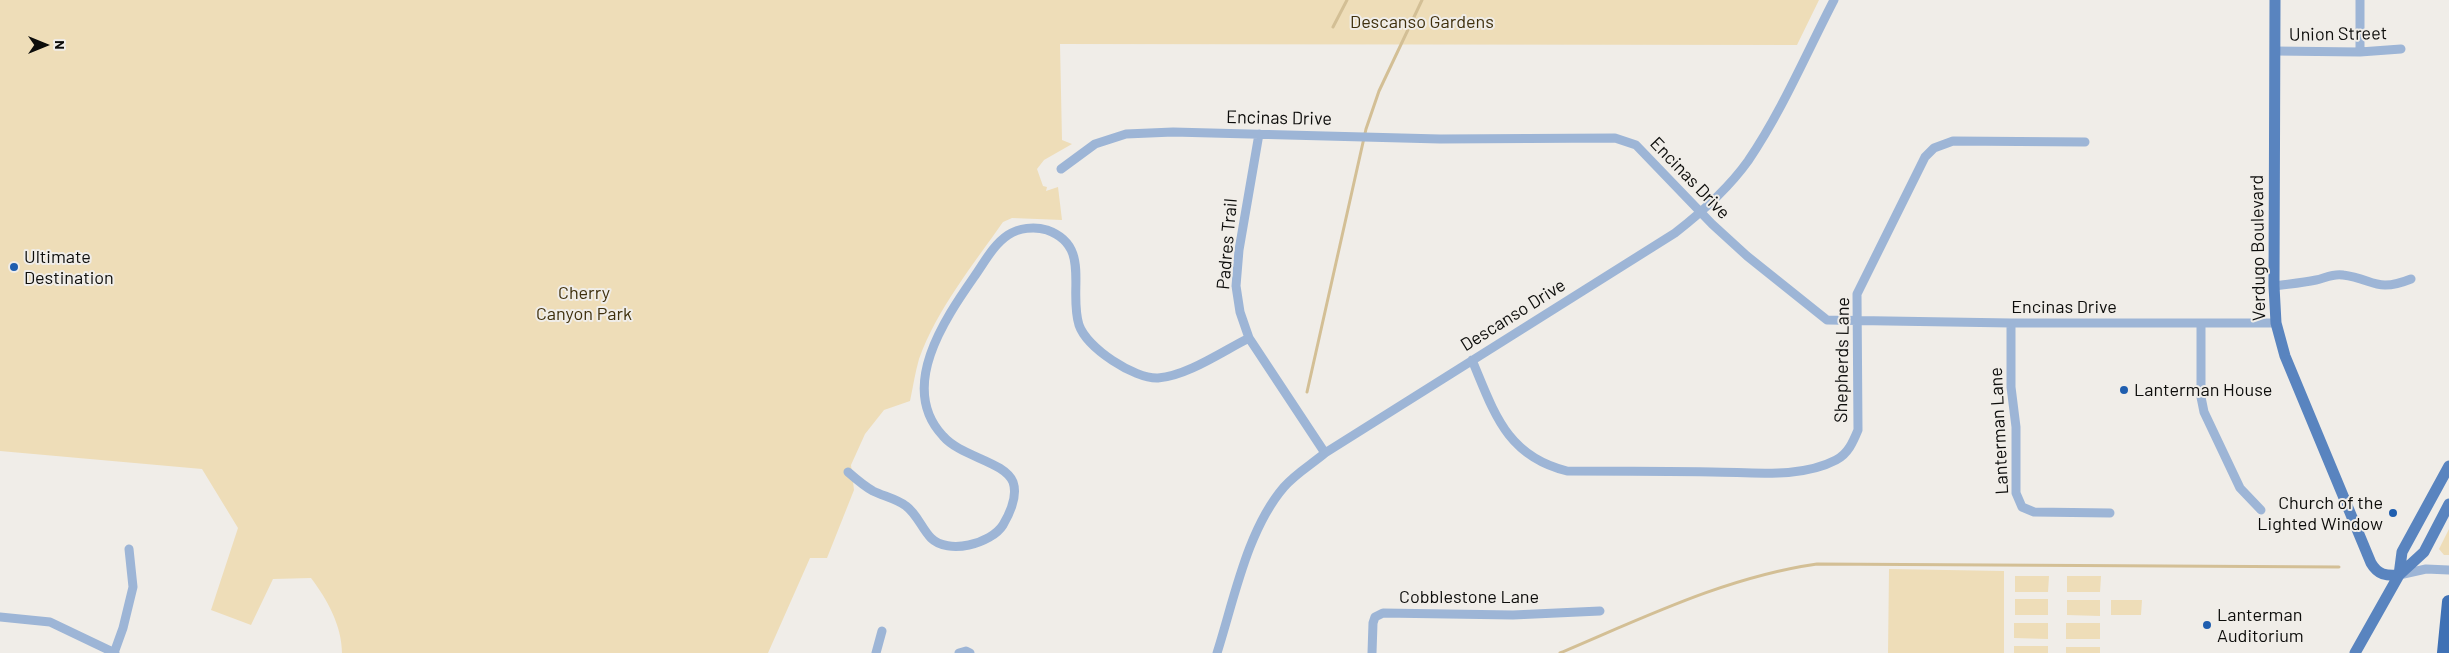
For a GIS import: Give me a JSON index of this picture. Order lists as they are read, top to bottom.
{
  "streets": {
    "main road": ["Verdugo Boulevard"],
    "street": [
      "Union Street",
      "Encinas Drive",
      "Padres Trail",
      "Descanso Drive",
      "Shepherds Lane",
      "Lanterman Lane",
      "Cobblestone Lane"
    ]
  },
  "crossings": [
    ["Union Street", "Verdugo Boulevard"],
    ["Encinas Drive", "Padres Trail"],
    ["Encinas Drive", "Verdugo Boulevard"],
    ["Encinas Drive", "Descanso Drive"],
    ["Encinas Drive", "Shepherds Lane"],
    ["Encinas Drive", "Lanterman Lane"],
    ["Padres Trail", "Descanso Drive"],
    ["Descanso Drive", "Shepherds Lane"]
  ],
  "parks": ["Descanso Gardens", "Cherry Canyon Park"],
  "places": [
    "Ultimate Destination",
    "Lanterman House",
    "Church of the Lighted Window",
    "Lanterman Auditorium"
  ],
  "north": "right"
}
